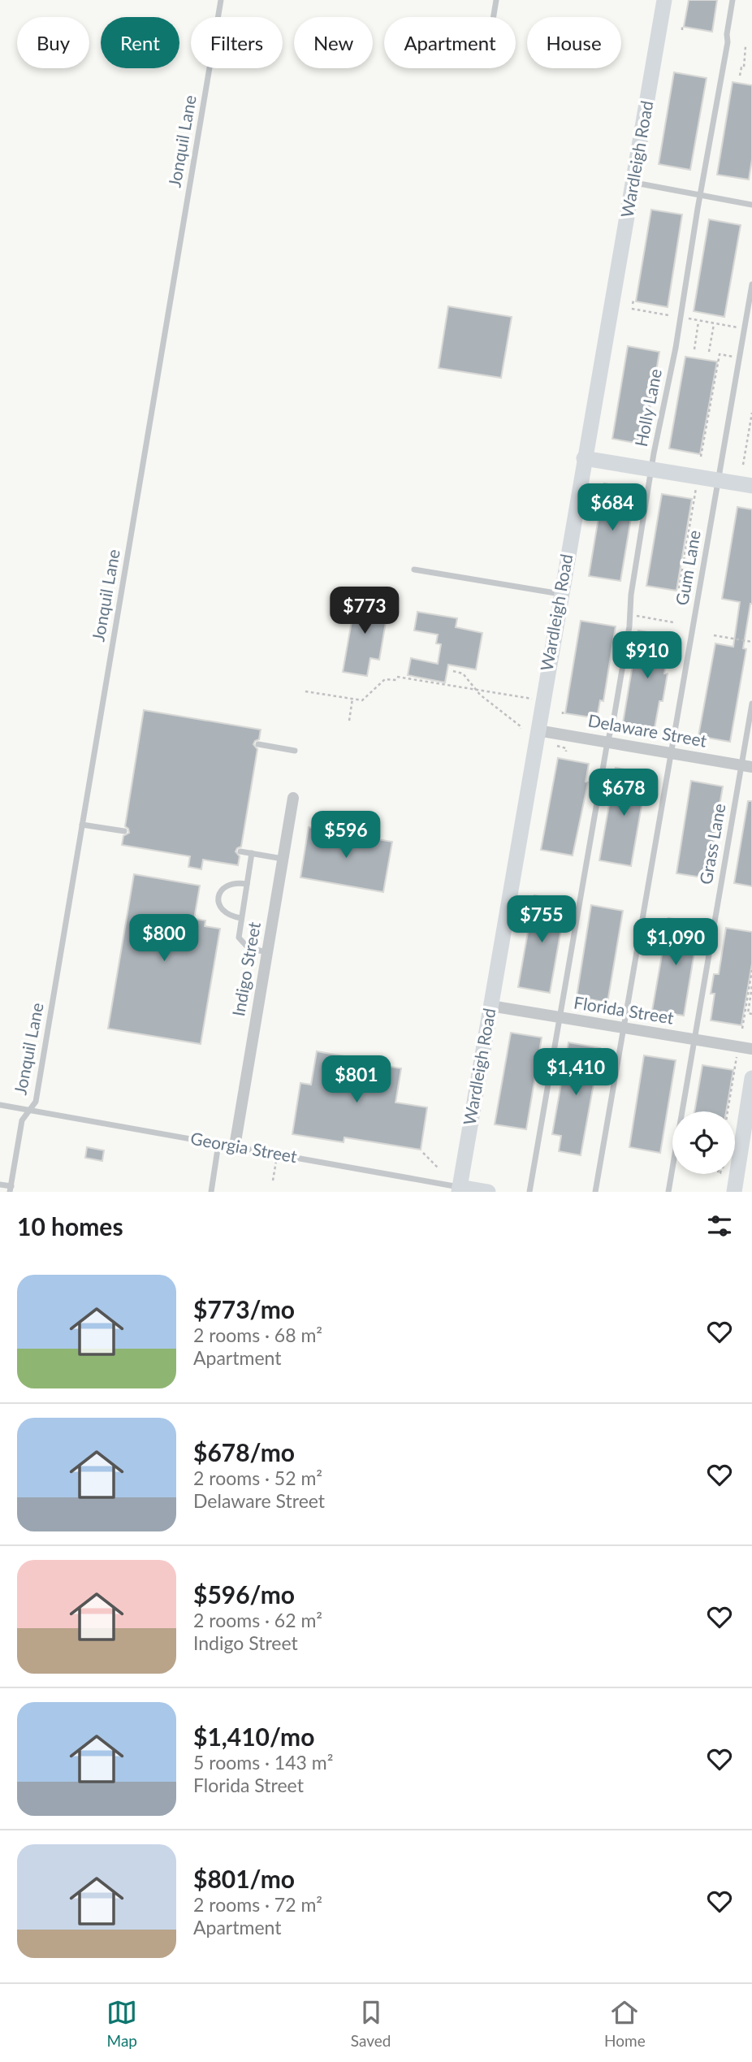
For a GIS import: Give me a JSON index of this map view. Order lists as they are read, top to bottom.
{
  "streets": {
    "main road": ["Wardleigh Road", "Georgia Street"],
    "street": ["Delaware Street", "Indigo Street", "Florida Street"],
    "lane": [
      "Jonquil Lane",
      "Holly Lane",
      "Gum Lane",
      "Grass Lane"
    ]
  },
  "crossings": [
    ["Jonquil Lane", "Georgia Street"],
    ["Wardleigh Road", "Delaware Street"],
    ["Wardleigh Road", "Florida Street"],
    ["Wardleigh Road", "Georgia Street"],
    ["Holly Lane", "Delaware Street"],
    ["Holly Lane", "Florida Street"],
    ["Gum Lane", "Delaware Street"],
    ["Gum Lane", "Florida Street"],
    ["Delaware Street", "Grass Lane"],
    ["Grass Lane", "Florida Street"],
    ["Indigo Street", "Georgia Street"]
  ],
  "page": {
    "chip": [
      "Buy",
      "Rent",
      "Filters",
      "New",
      "Apartment",
      "House"
    ],
    "price": [
      "$684",
      "$773",
      "$910",
      "$678",
      "$596",
      "$755",
      "$800",
      "$1,090",
      "$1,410",
      "$801"
    ],
    "heading": "10 homes",
    "list": [
      {
        "name": "$773/mo",
        "note": "2 rooms · 68 m² · Apartment"
      },
      {
        "name": "$678/mo",
        "note": "2 rooms · 52 m² · Delaware Street"
      },
      {
        "name": "$596/mo",
        "note": "2 rooms · 62 m² · Indigo Street"
      },
      {
        "name": "$1,410/mo",
        "note": "5 rooms · 143 m² · Florida Street"
      },
      {
        "name": "$801/mo",
        "note": "2 rooms · 72 m² · Apartment"
      }
    ],
    "tabs": ["Map", "Saved", "Home"]
  }
}
